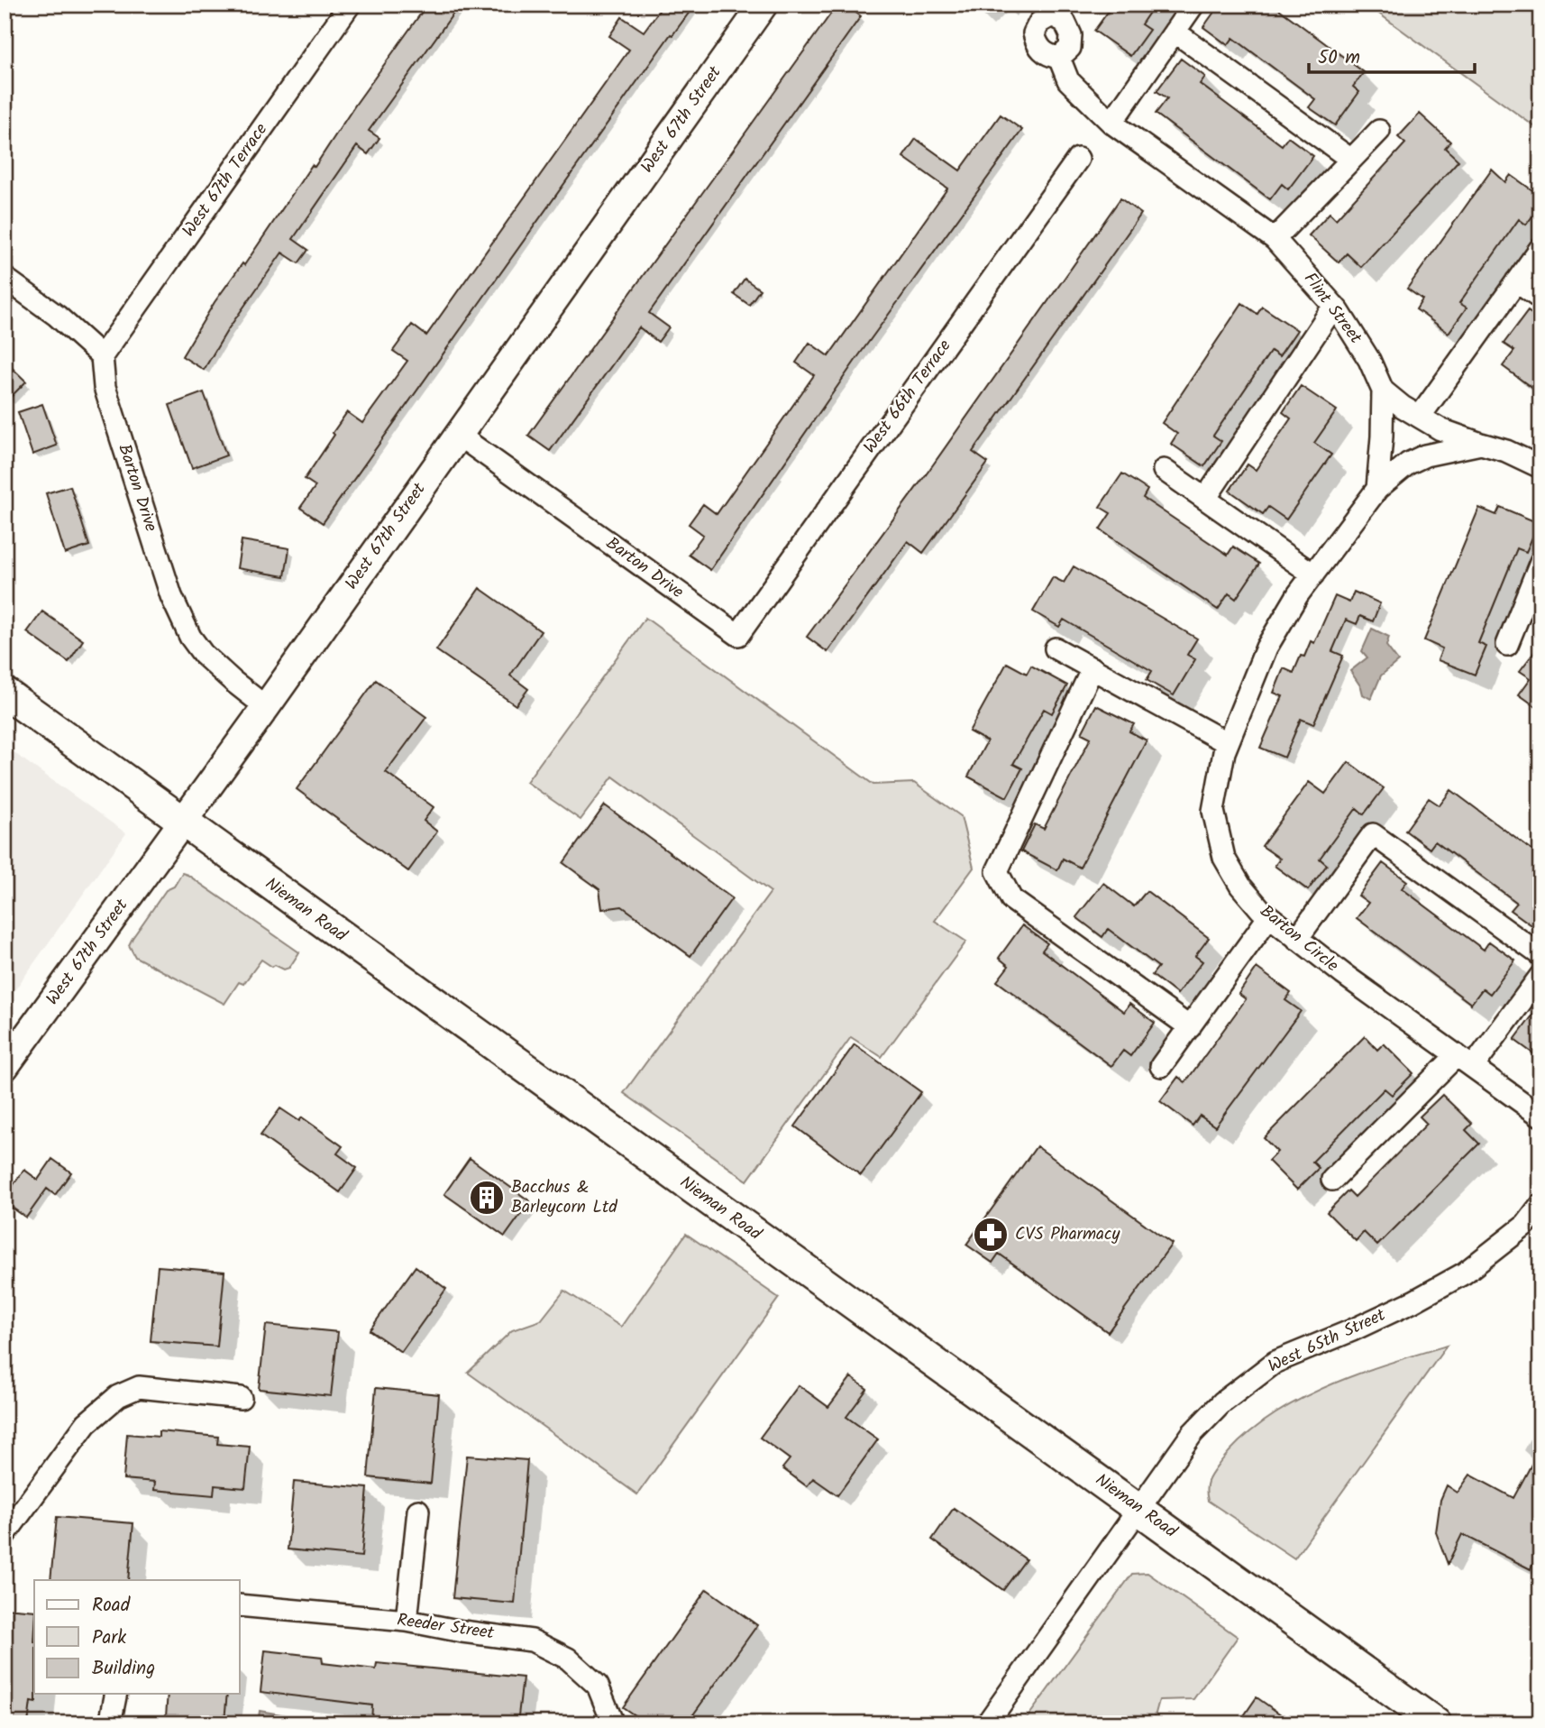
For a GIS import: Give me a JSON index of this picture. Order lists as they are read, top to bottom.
{
  "streets": {
    "main road": ["Nieman Road"],
    "street": [
      "West 67th Street",
      "West 67th Terrace",
      "Flint Street",
      "West 66th Terrace",
      "Barton Drive",
      "Barton Circle",
      "West 65th Street",
      "Reeder Street"
    ]
  },
  "crossings": [
    ["West 67th Street", "Barton Drive"],
    ["West 67th Street", "Nieman Road"],
    ["West 67th Terrace", "Barton Drive"],
    ["Flint Street", "Barton Circle"],
    ["West 66th Terrace", "Barton Drive"],
    ["Nieman Road", "West 65th Street"]
  ],
  "places": {
    "building": ["Bacchus & Barleycorn Ltd"],
    "pharmacy": ["CVS Pharmacy"]
  },
  "legend": ["Road", "Park", "Building"],
  "scale_bar": "50 m"
}
